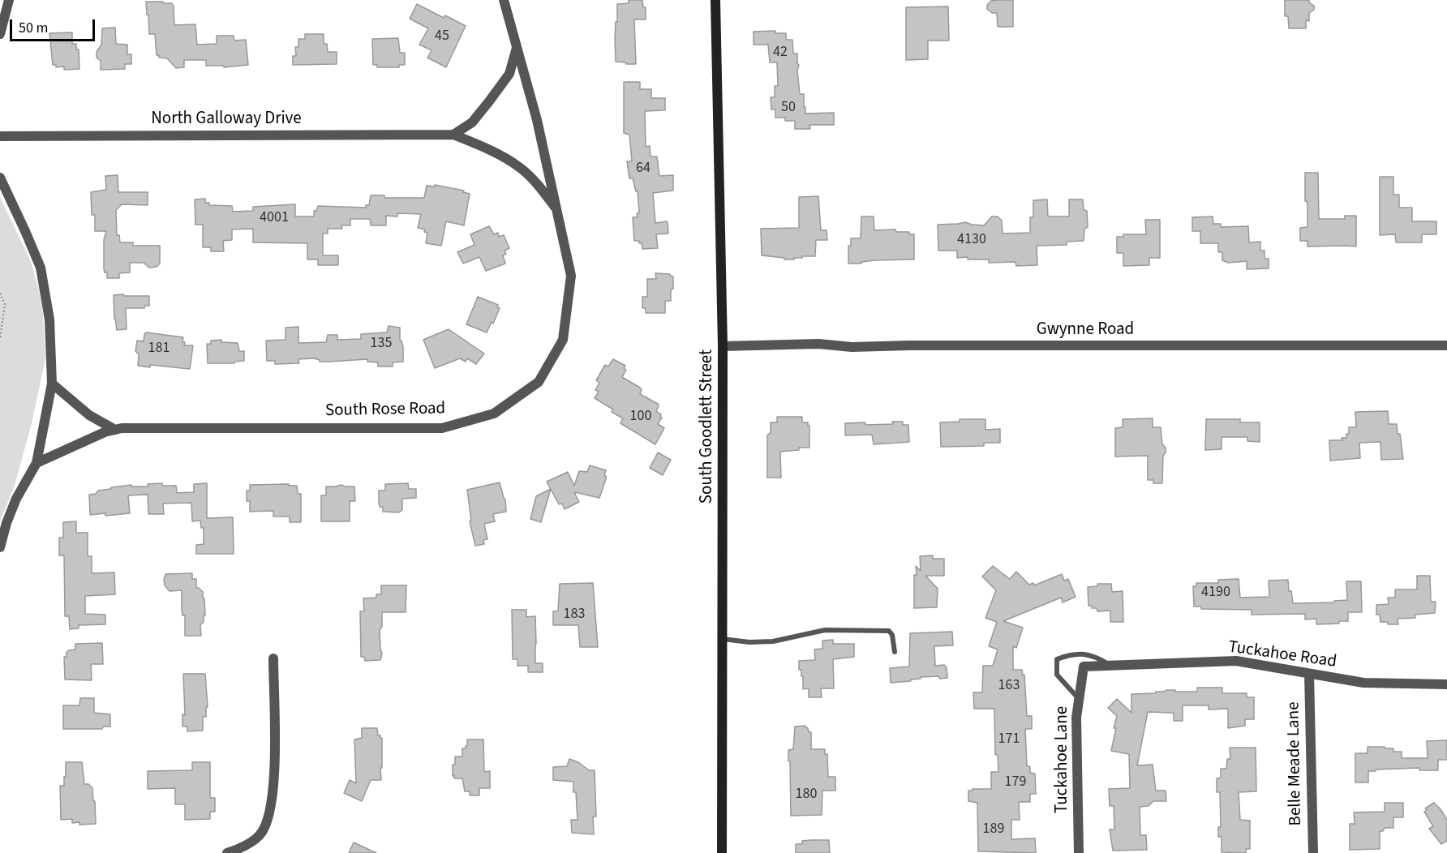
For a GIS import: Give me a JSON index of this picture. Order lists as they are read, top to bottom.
{
  "streets": {
    "main road": ["South Goodlett Street"],
    "street": [
      "North Galloway Drive",
      "Gwynne Road",
      "South Rose Road",
      "Tuckahoe Road",
      "Tuckahoe Lane",
      "Belle Meade Lane"
    ]
  },
  "crossings": [
    ["North Galloway Drive", "South Rose Road"],
    ["Gwynne Road", "South Goodlett Street"],
    ["Tuckahoe Road", "Tuckahoe Lane"],
    ["Tuckahoe Road", "Belle Meade Lane"]
  ],
  "house_numbers": [
    "45",
    "42",
    "50",
    "64",
    "4001",
    "4130",
    "135",
    "181",
    "100",
    "4190",
    "183",
    "163",
    "171",
    "179",
    "180",
    "189"
  ],
  "scale_bar": "50 m"
}
